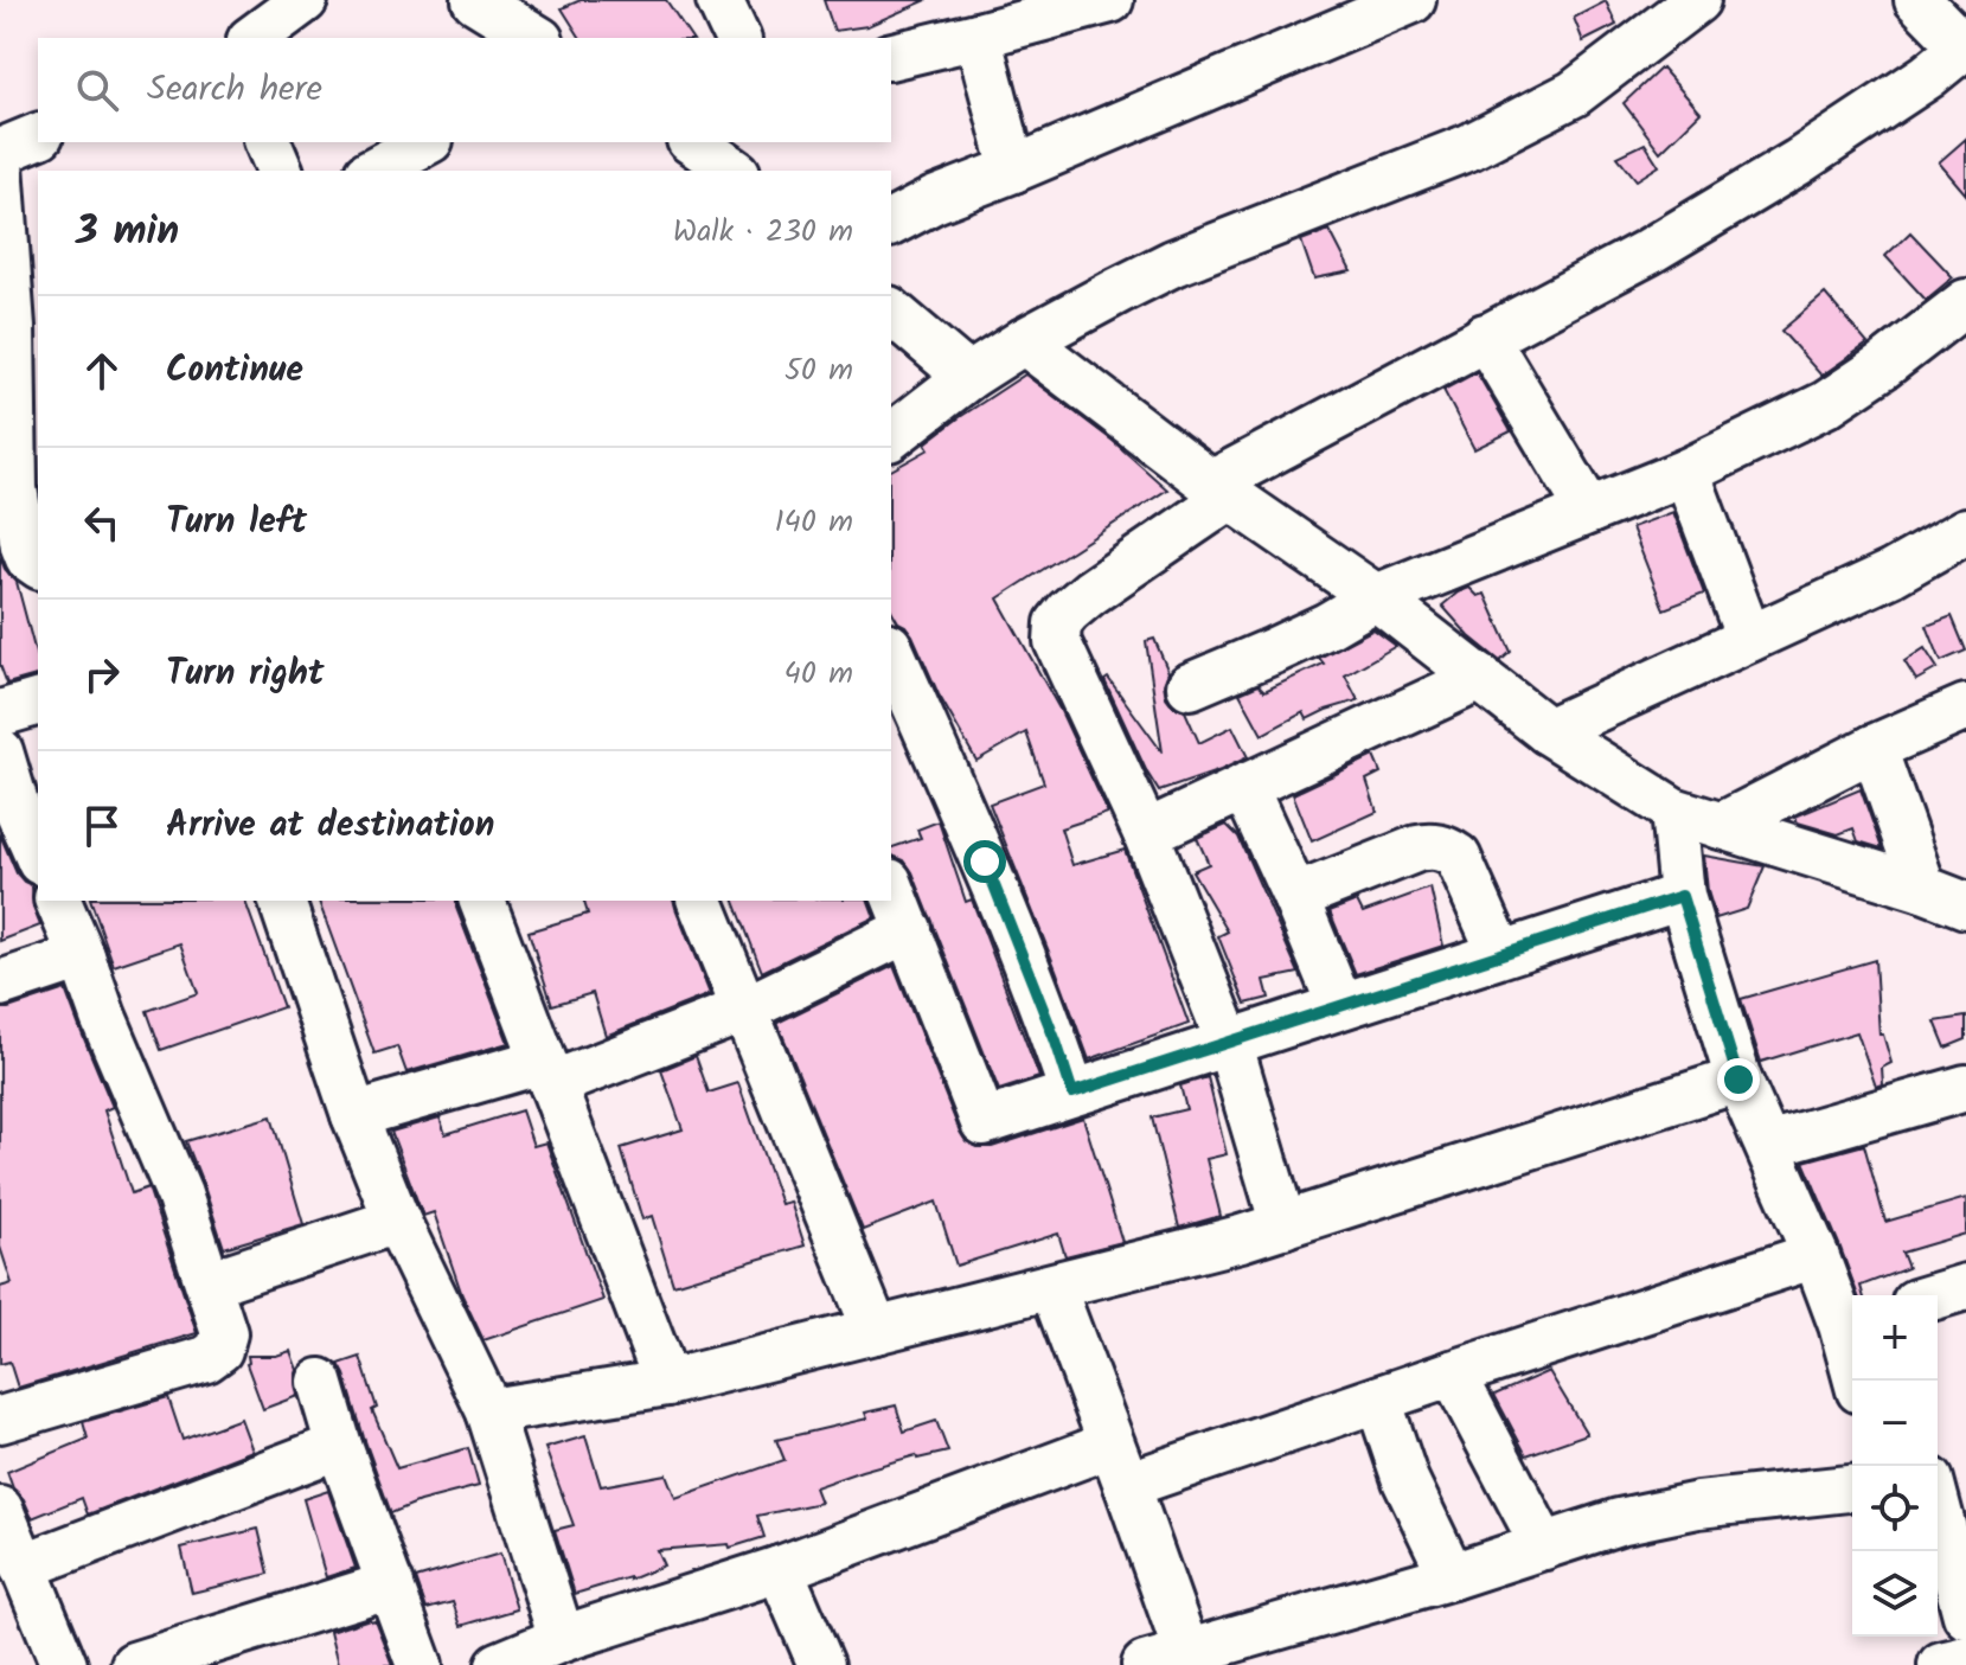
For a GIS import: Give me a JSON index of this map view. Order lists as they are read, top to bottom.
{
  "page": {
    "search": "Search here",
    "heading": ["3 min", "Walk · 230 m"],
    "list": [
      ["Continue", "50 m"],
      ["Turn left", "140 m"],
      ["Turn right", "40 m"],
      "Arrive at destination"
    ],
    "map_buttons": ["+", "−"]
  }
}
